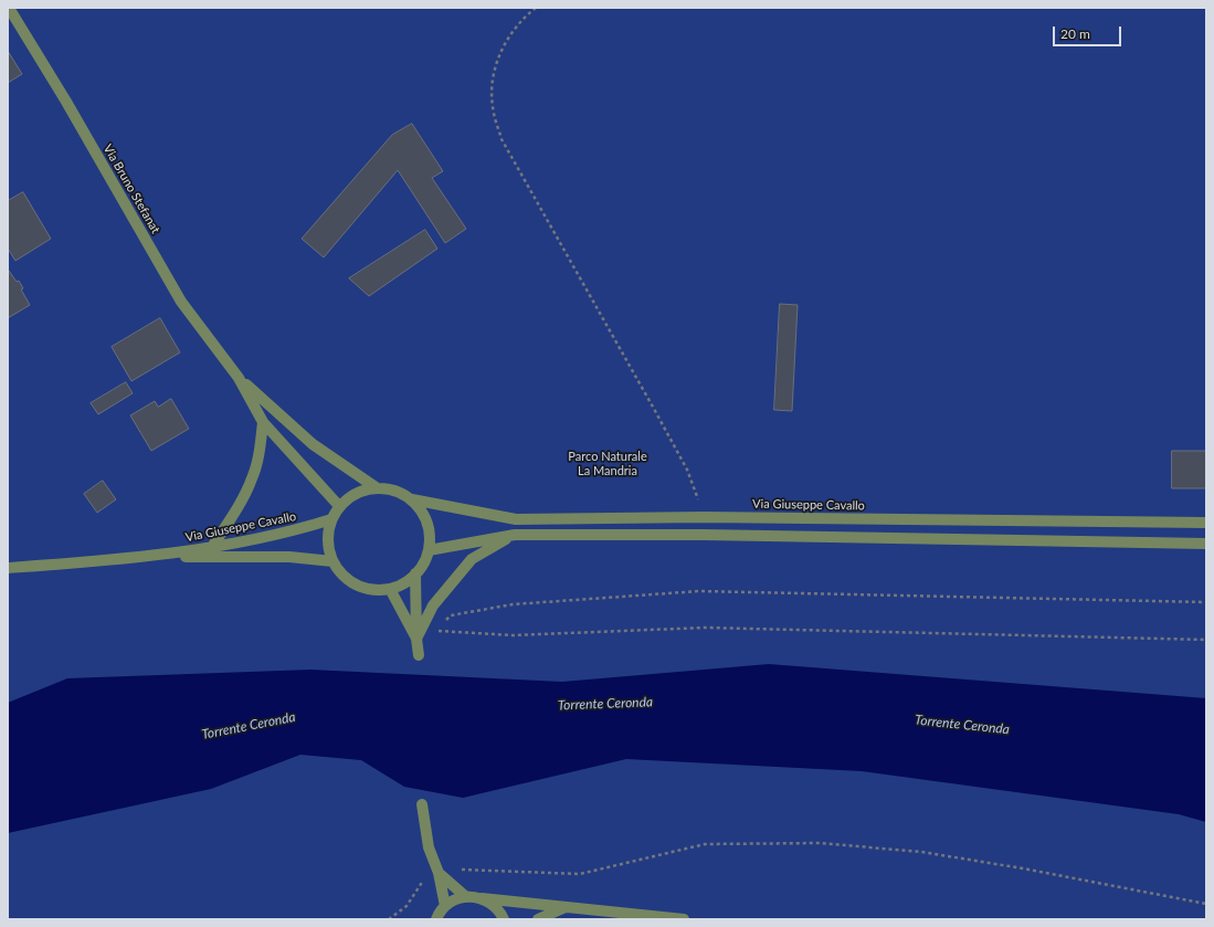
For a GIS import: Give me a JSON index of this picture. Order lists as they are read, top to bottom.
{
  "streets": {
    "street": ["Via Bruno Stefanat", "Via Giuseppe Cavallo"]
  },
  "crossings": [
    ["Via Bruno Stefanat", "Via Giuseppe Cavallo"]
  ],
  "water": ["Torrente Ceronda"],
  "parks": ["Parco Naturale La Mandria"],
  "scale_bar": "20 m"
}
